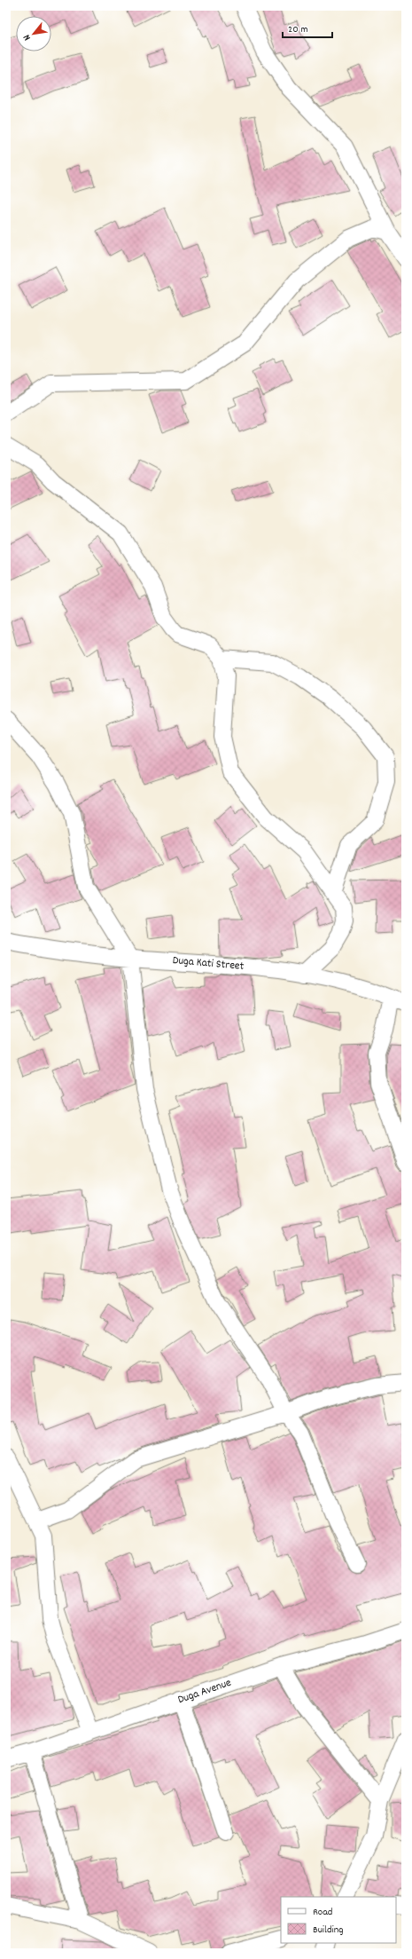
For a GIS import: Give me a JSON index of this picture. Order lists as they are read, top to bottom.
{
  "streets": {
    "street": ["Duga Kati Street", "Duga Avenue"]
  },
  "legend": ["Road", "Building"],
  "scale_bar": "20 m",
  "north": "bottom left"
}
